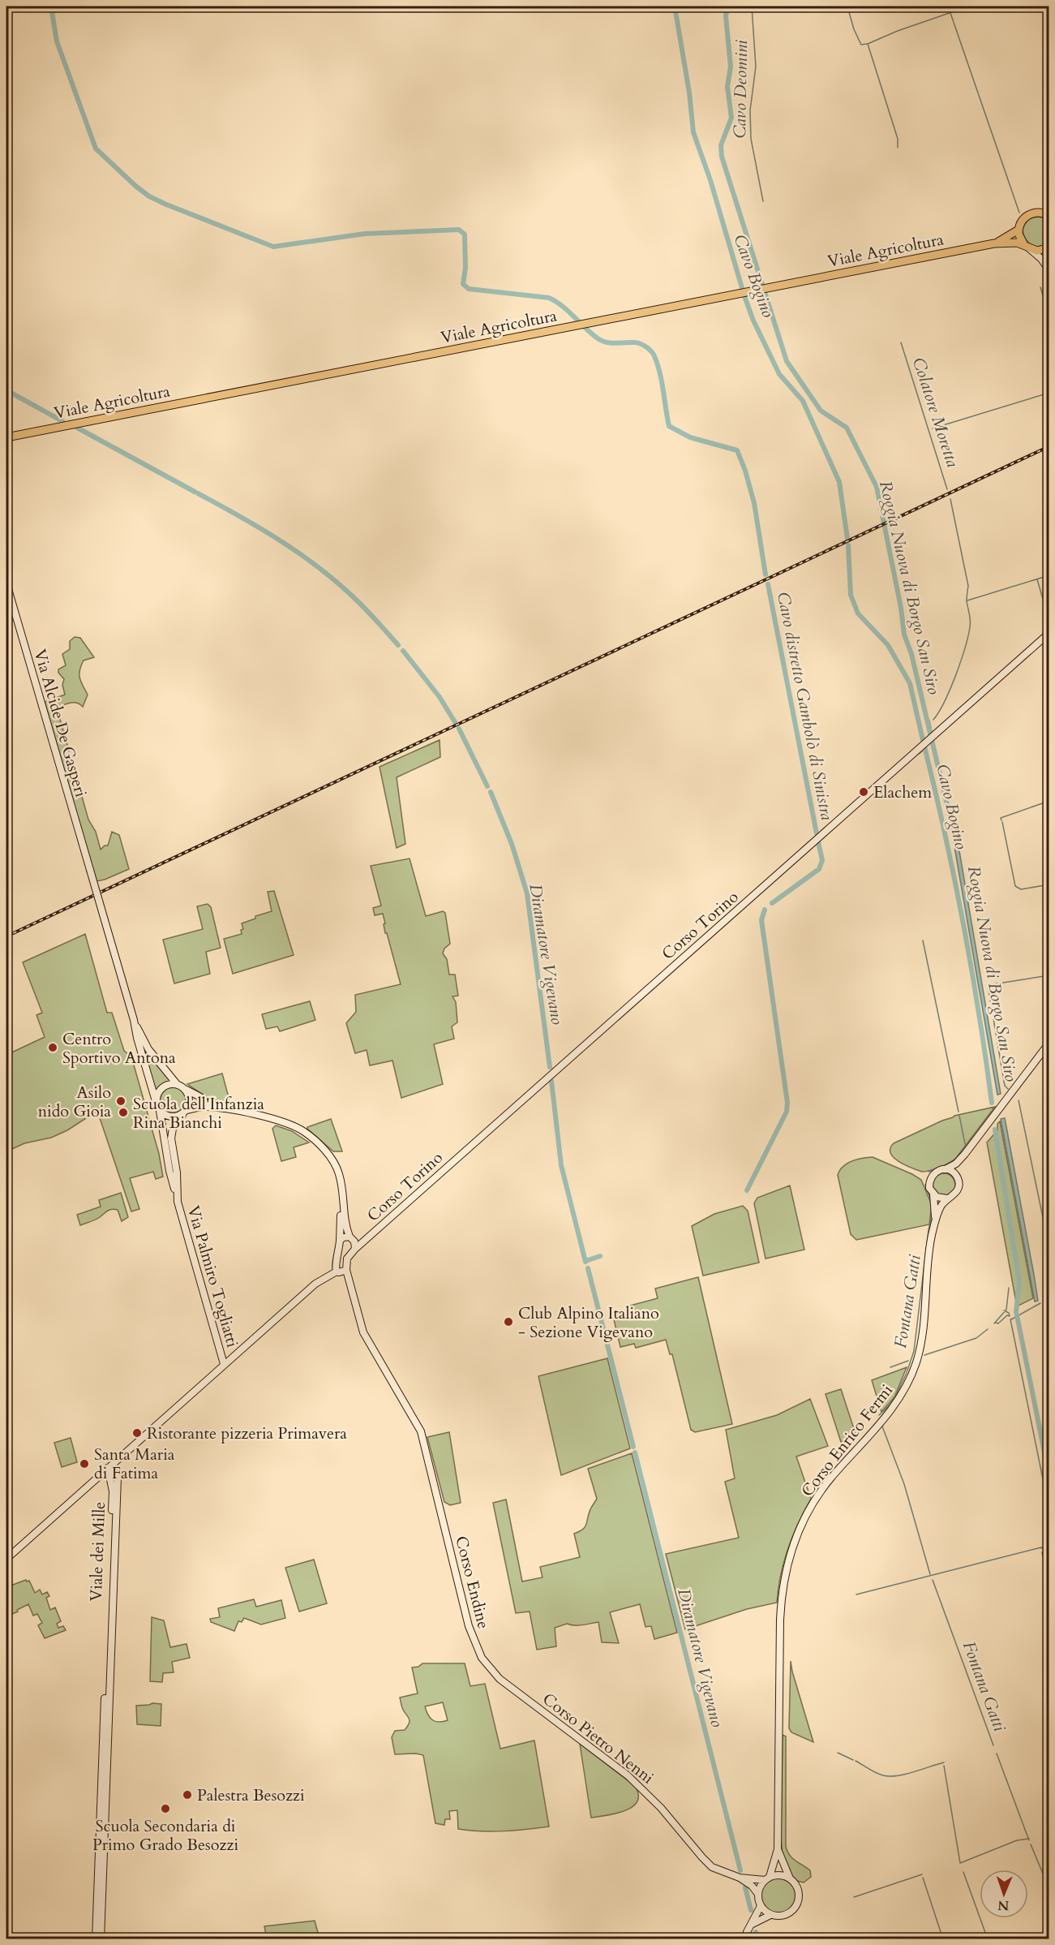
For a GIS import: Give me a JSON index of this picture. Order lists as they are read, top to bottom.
{
  "streets": {
    "main road": [
      "Viale Agricoltura",
      "Via Alcide De Gasperi",
      "Corso Torino",
      "Via Palmiro Togliatti",
      "Corso Enrico Fermi",
      "Viale dei Mille",
      "Corso Endine",
      "Corso Pietro Nenni"
    ]
  },
  "crossings": [
    ["Corso Enrico Fermi", "Corso Pietro Nenni"],
    ["Corso Endine", "Corso Pietro Nenni"]
  ],
  "water": [
    "Cavo Deomini",
    "Cavo Bogino",
    "Colatore Moretta",
    "Roggia Nuova di Borgo San Siro",
    "Cavo distretto Gambolò di Sinistra",
    "Diramatore Vigevano",
    "Fontana Gatti"
  ],
  "places": [
    "Elachem",
    "Centro Sportivo Antona",
    "Asilo nido Gioia",
    "Scuola dell'Infanzia Rina Bianchi",
    "Club Alpino Italiano - Sezione Vigevano",
    "Ristorante pizzeria Primavera",
    "Santa Maria di Fatima",
    "Palestra Besozzi",
    "Scuola Secondaria di Primo Grado Besozzi"
  ],
  "north": "bottom"
}
